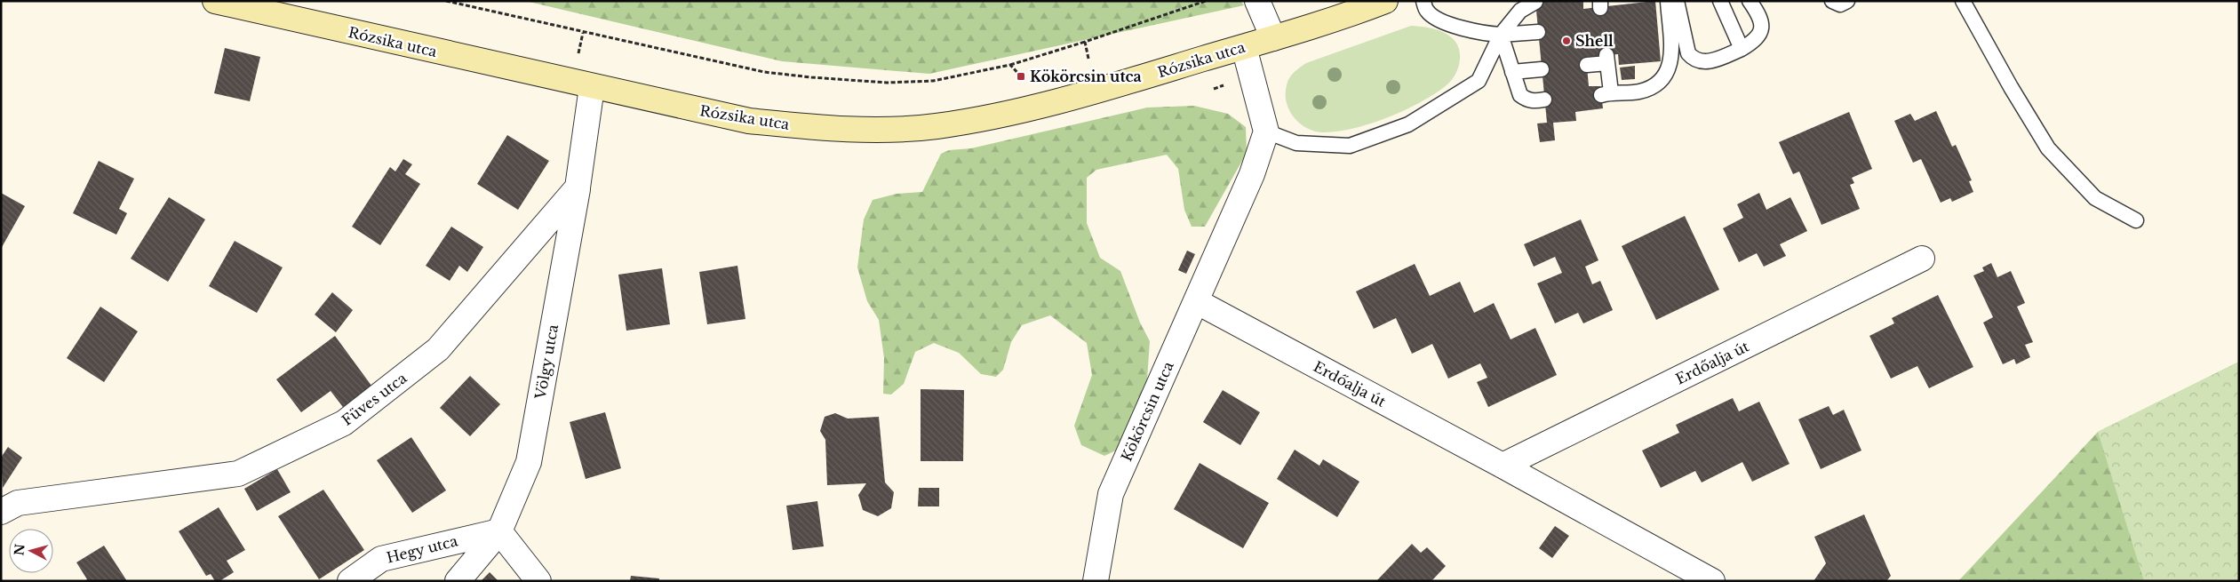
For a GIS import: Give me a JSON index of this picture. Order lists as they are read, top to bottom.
{
  "streets": {
    "main road": ["Rózsika utca"],
    "street": [
      "Völgy utca",
      "Erdőalja út",
      "Füves utca",
      "Kökörcsin utca",
      "Hegy utca"
    ]
  },
  "crossings": [
    ["Völgy utca", "Füves utca"],
    ["Völgy utca", "Hegy utca"],
    ["Erdőalja út", "Kökörcsin utca"]
  ],
  "places": {
    "other": ["Shell"],
    "transit": ["Kökörcsin utca"]
  },
  "north": "left"
}
